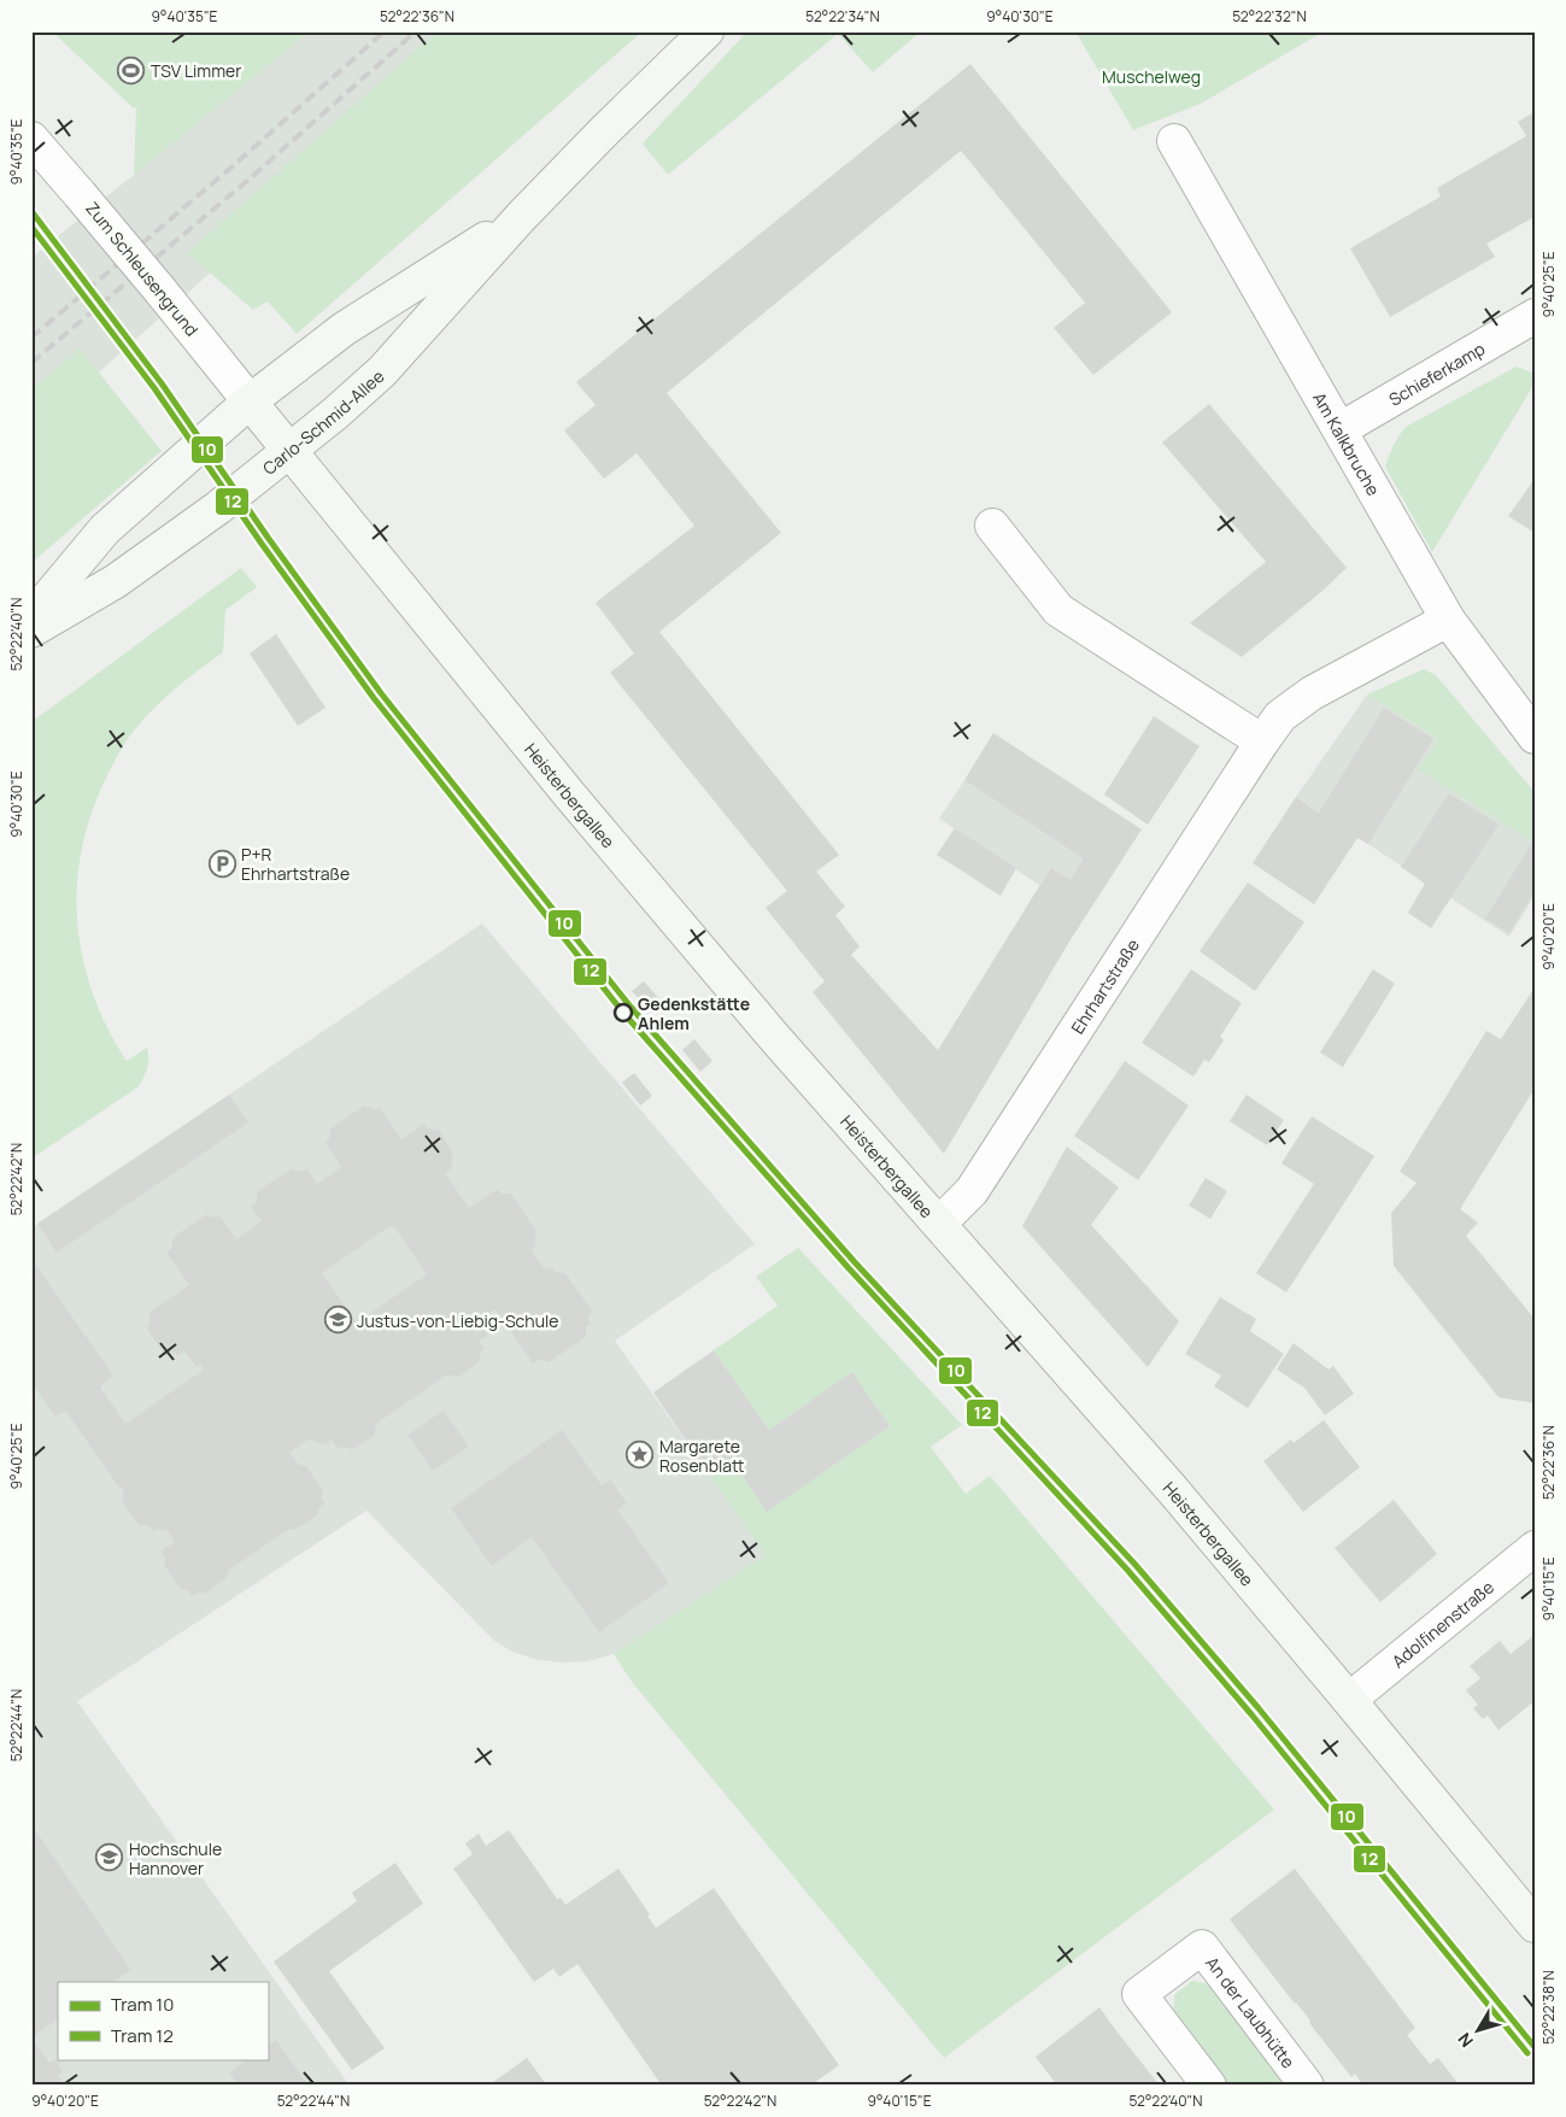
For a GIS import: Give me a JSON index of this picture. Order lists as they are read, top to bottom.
{
  "streets": {
    "main road": ["Carlo-Schmid-Allee", "Heisterbergallee"],
    "street": [
      "Zum Schleusengrund",
      "Schieferkamp",
      "Am Kalkbruche",
      "Ehrhartstraße",
      "Adolfinenstraße",
      "An der Laubhütte"
    ]
  },
  "crossings": [
    ["Zum Schleusengrund", "Carlo-Schmid-Allee"],
    ["Zum Schleusengrund", "Heisterbergallee"],
    ["Schieferkamp", "Am Kalkbruche"],
    ["Carlo-Schmid-Allee", "Heisterbergallee"],
    ["Am Kalkbruche", "Ehrhartstraße"],
    ["Heisterbergallee", "Ehrhartstraße"],
    ["Heisterbergallee", "Adolfinenstraße"]
  ],
  "parks": ["Muschelweg"],
  "places": {
    "sports": ["TSV Limmer"],
    "parking": ["P+R Ehrhartstraße"],
    "other": ["Gedenkstätte Ahlem"],
    "school or university": ["Justus-von-Liebig-Schule", "Hochschule Hannover"],
    "place": ["Margarete Rosenblatt"]
  },
  "lines": ["tram line 10", "tram line 12"],
  "legend": ["Tram 10", "Tram 12"],
  "north": "bottom left",
  "coordinates": [
    "9°40'35\"E",
    "52°22'36\"N",
    "52°22'34\"N",
    "9°40'30\"E",
    "52°22'32\"N",
    "9°40'25\"E",
    "52°22'40\"N",
    "9°40'20\"E",
    "52°22'42\"N",
    "9°40'15\"E",
    "52°22'44\"N",
    "52°22'38\"N"
  ]
}
